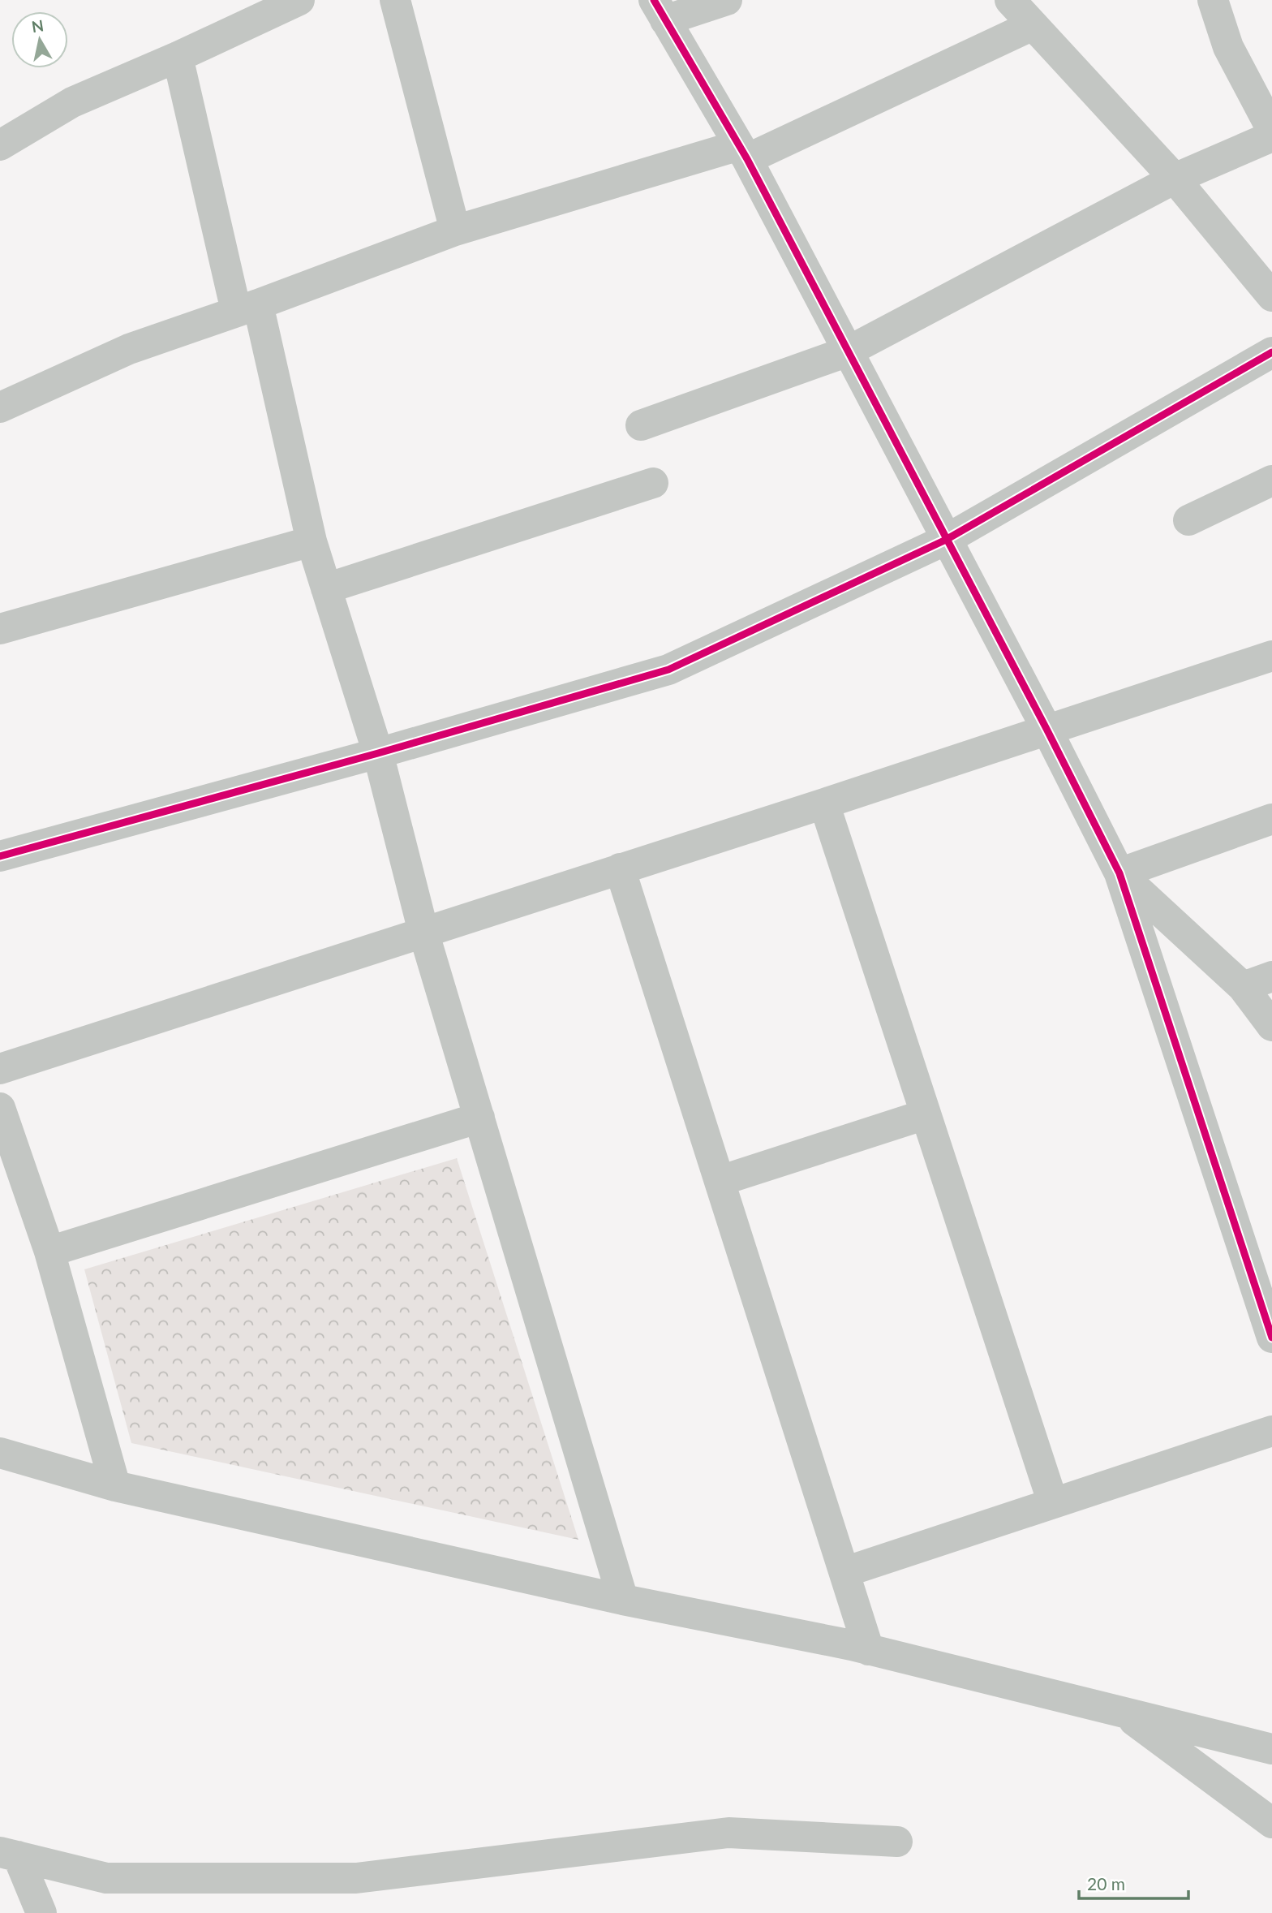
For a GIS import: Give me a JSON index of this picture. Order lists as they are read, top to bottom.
{
  "scale_bar": "20 m",
  "north": "top"
}
